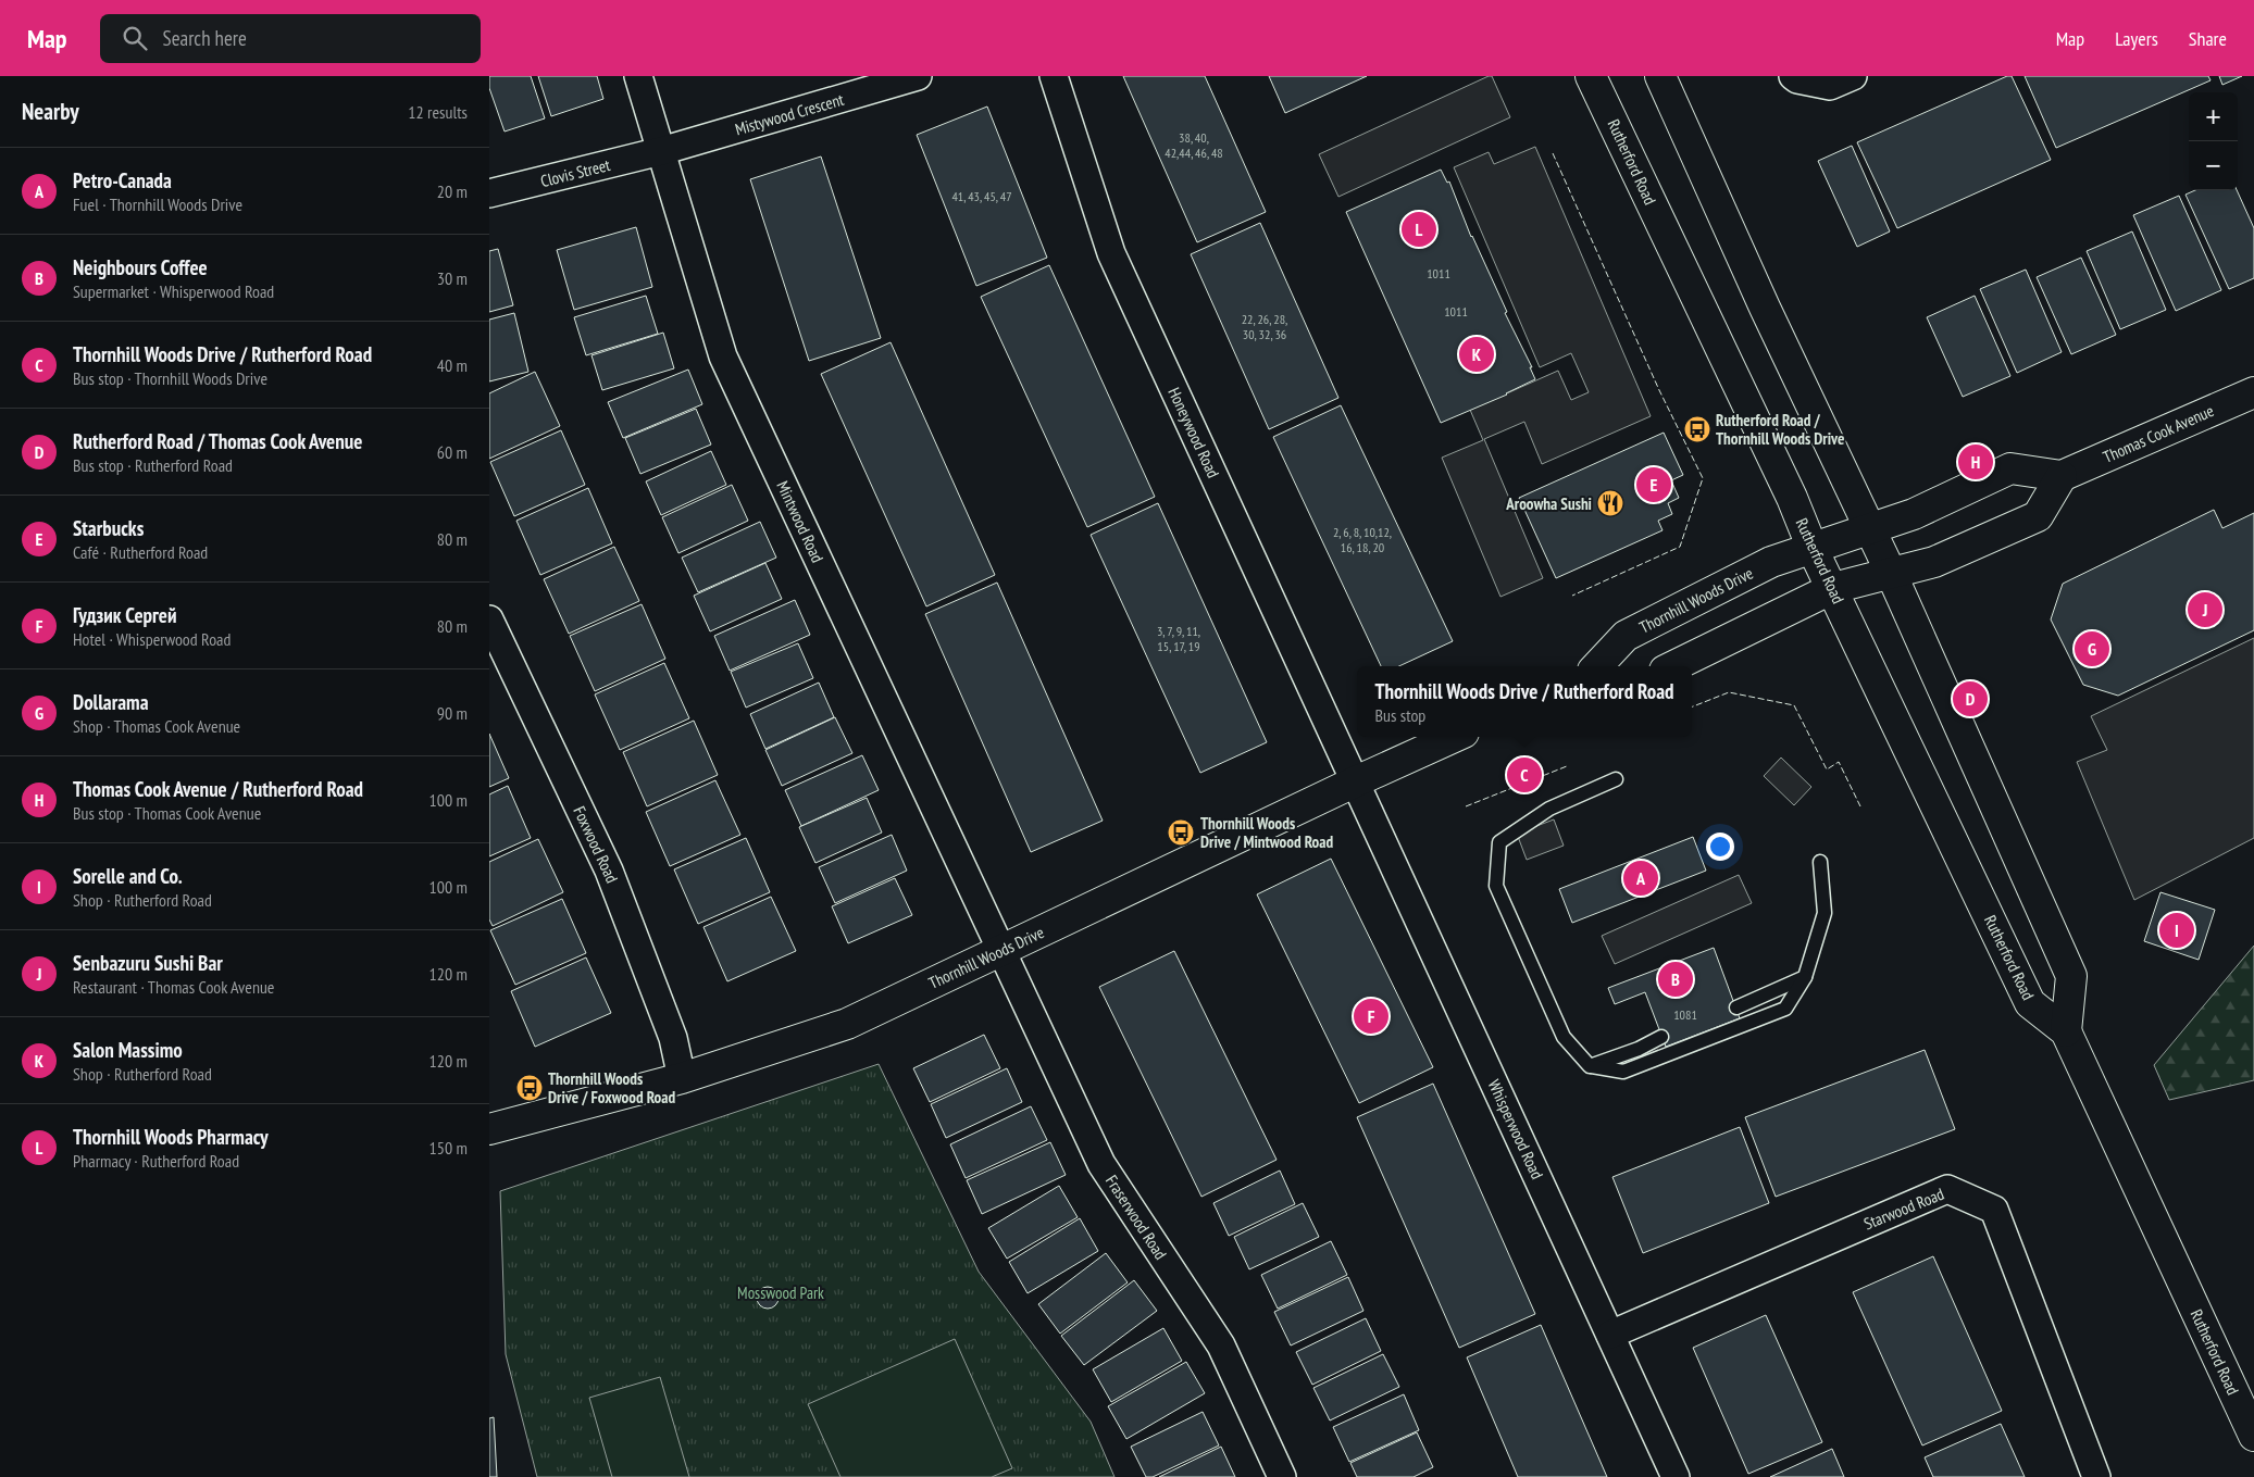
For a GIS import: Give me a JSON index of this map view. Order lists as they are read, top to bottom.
{
  "streets": {
    "main road": ["Rutherford Road", "Thomas Cook Avenue", "Thornhill Woods Drive"],
    "street": [
      "Mistywood Crescent",
      "Clovis Street",
      "Honeywood Road",
      "Mintwood Road",
      "Foxwood Road",
      "Whisperwood Road",
      "Starwood Road",
      "Fraserwood Road"
    ]
  },
  "crossings": [
    ["Mistywood Crescent", "Clovis Street"],
    ["Mistywood Crescent", "Mintwood Road"],
    ["Rutherford Road", "Thornhill Woods Drive"],
    ["Clovis Street", "Mintwood Road"],
    ["Honeywood Road", "Thornhill Woods Drive"],
    ["Honeywood Road", "Whisperwood Road"],
    ["Mintwood Road", "Thornhill Woods Drive"],
    ["Mintwood Road", "Fraserwood Road"],
    ["Thornhill Woods Drive", "Foxwood Road"],
    ["Thornhill Woods Drive", "Whisperwood Road"],
    ["Thornhill Woods Drive", "Fraserwood Road"],
    ["Whisperwood Road", "Starwood Road"]
  ],
  "parks": ["Mosswood Park"],
  "places": {
    "bus stop": ["Rutherford Road / Thornhill Woods Drive", "Thornhill Woods Drive / Mintwood Road", "Thornhill Woods Drive / Foxwood Road"],
    "restaurant": ["Aroowha Sushi"]
  },
  "house_numbers": [
    "38, 40, 42,44, 46, 48",
    "41, 43, 45, 47",
    "1011",
    "1011",
    "22, 26, 28, 30, 32, 36",
    "2, 6, 8, 10,12, 16, 18, 20",
    "3, 7, 9, 11, 15, 17, 19",
    "1081"
  ],
  "page": {
    "header": "Map",
    "search": "Search here",
    "nav": ["Map", "Layers", "Share"],
    "heading": ["Nearby", "12 results"],
    "map_buttons": ["+", "−"],
    "list": [
      {
        "mark": "A",
        "name": "Petro-Canada",
        "note": "Fuel · Thornhill Woods Drive",
        "value": "20 m"
      },
      {
        "mark": "B",
        "name": "Neighbours Coffee",
        "note": "Supermarket · Whisperwood Road",
        "value": "30 m"
      },
      {
        "mark": "C",
        "name": "Thornhill Woods Drive / Rutherford Road",
        "note": "Bus stop · Thornhill Woods Drive",
        "value": "40 m"
      },
      {
        "mark": "D",
        "name": "Rutherford Road / Thomas Cook Avenue",
        "note": "Bus stop · Rutherford Road",
        "value": "60 m"
      },
      {
        "mark": "E",
        "name": "Starbucks",
        "note": "Café · Rutherford Road",
        "value": "80 m"
      },
      {
        "mark": "F",
        "name": "Гудзик Сергей",
        "note": "Hotel · Whisperwood Road",
        "value": "80 m"
      },
      {
        "mark": "G",
        "name": "Dollarama",
        "note": "Shop · Thomas Cook Avenue",
        "value": "90 m"
      },
      {
        "mark": "H",
        "name": "Thomas Cook Avenue / Rutherford Road",
        "note": "Bus stop · Thomas Cook Avenue",
        "value": "100 m"
      },
      {
        "mark": "I",
        "name": "Sorelle and Co.",
        "note": "Shop · Rutherford Road",
        "value": "100 m"
      },
      {
        "mark": "J",
        "name": "Senbazuru Sushi Bar",
        "note": "Restaurant · Thomas Cook Avenue",
        "value": "120 m"
      },
      {
        "mark": "K",
        "name": "Salon Massimo",
        "note": "Shop · Rutherford Road",
        "value": "120 m"
      },
      {
        "mark": "L",
        "name": "Thornhill Woods Pharmacy",
        "note": "Pharmacy · Rutherford Road",
        "value": "150 m"
      }
    ],
    "pins": [
      "L",
      "K",
      "H",
      "E",
      "J",
      "G",
      "D",
      "C",
      "A",
      "I",
      "B",
      "F"
    ],
    "popup": ["Thornhill Woods Drive / Rutherford Road", "Bus stop"]
  }
}
